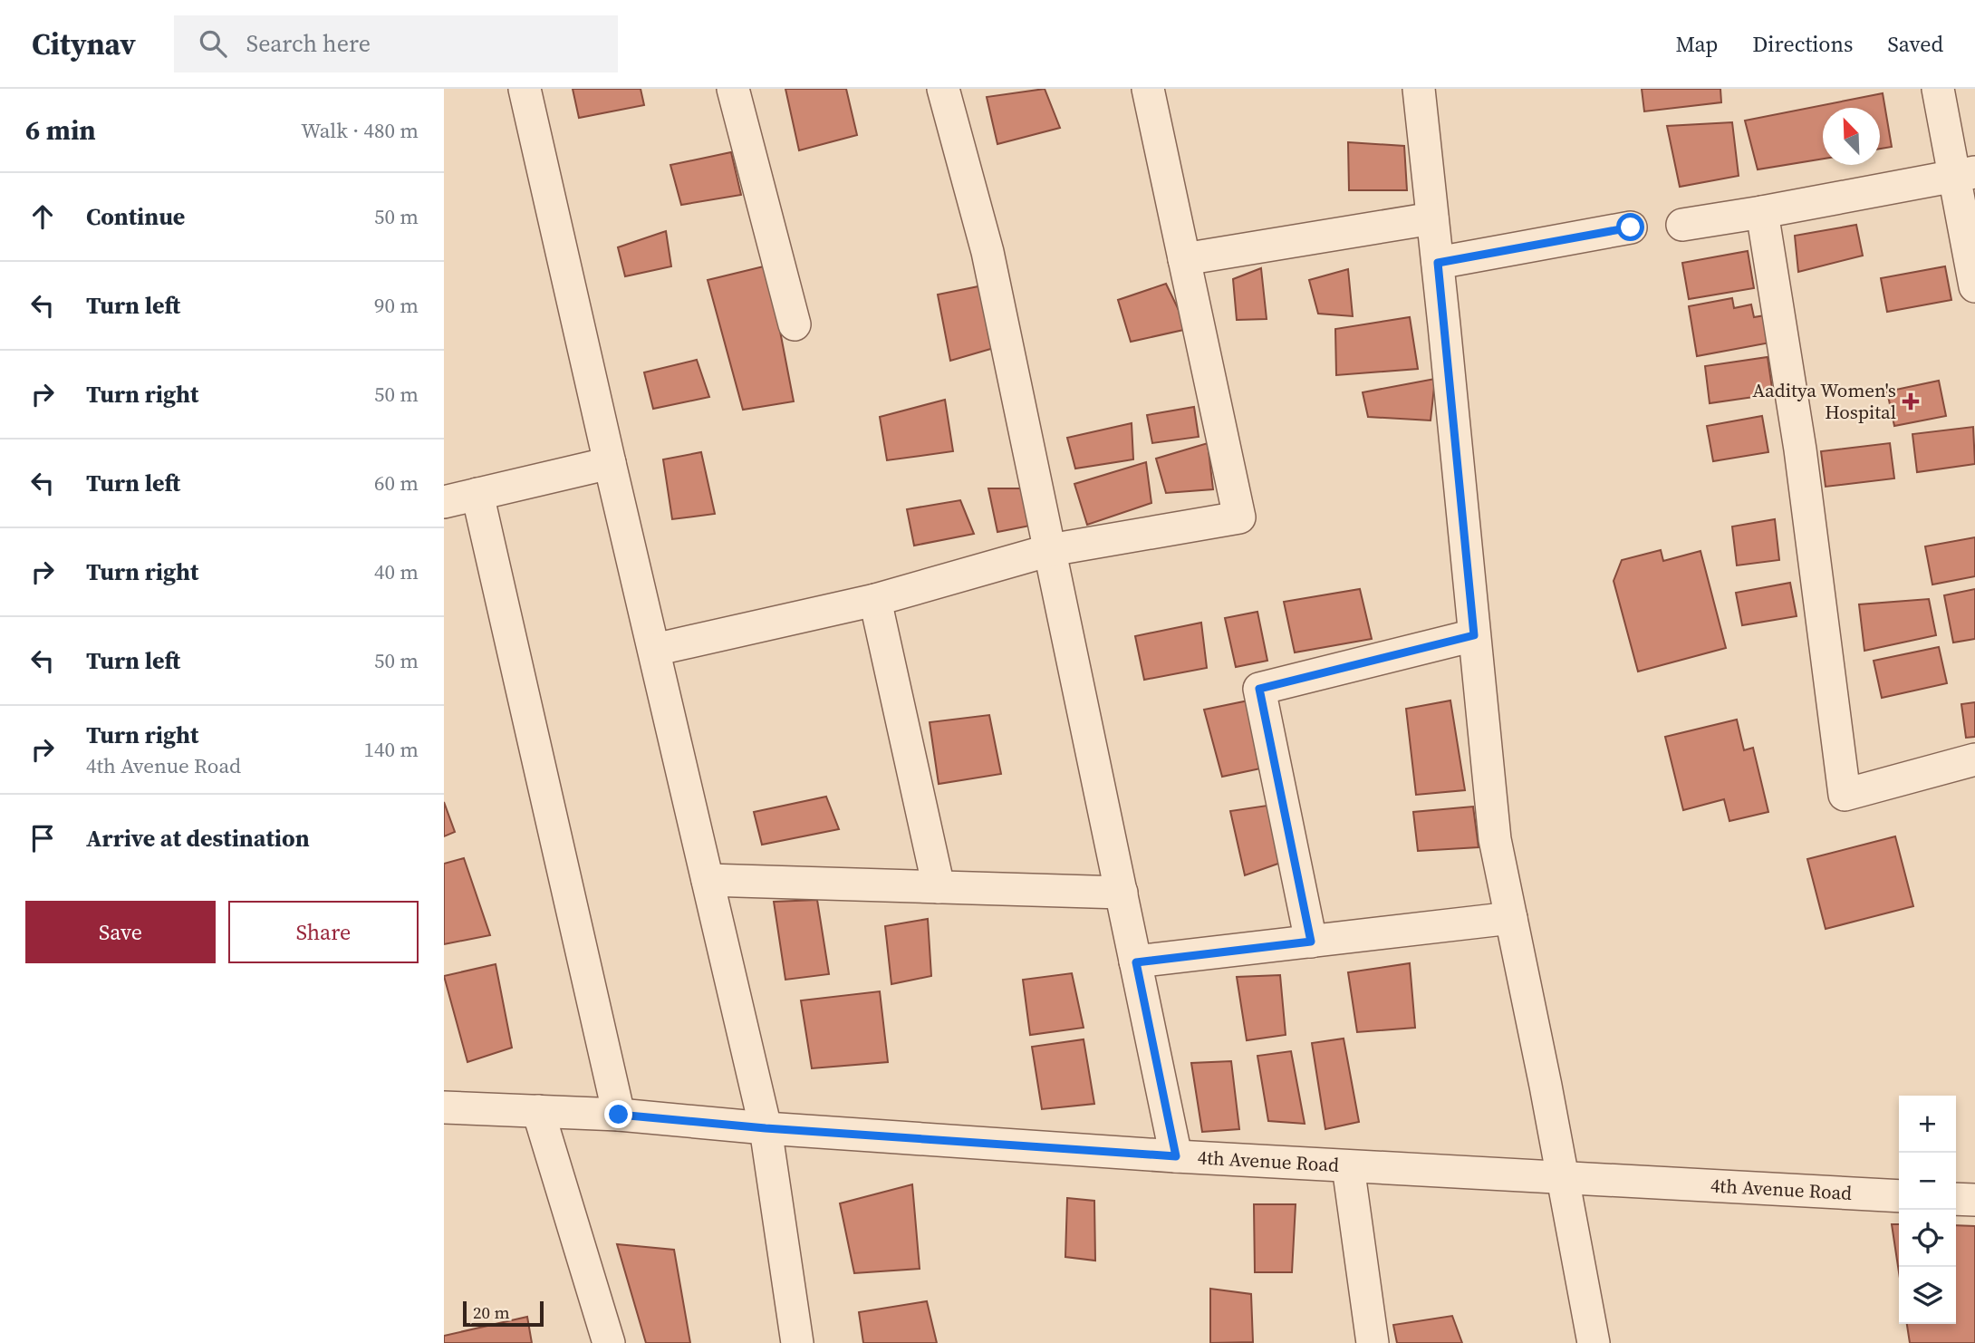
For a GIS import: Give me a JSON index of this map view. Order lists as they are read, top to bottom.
{
  "streets": {
    "street": ["4th Avenue Road"]
  },
  "places": {
    "health": ["Aaditya Women's Hospital"]
  },
  "scale_bar": "20 m",
  "north": "top left",
  "page": {
    "header": "Citynav",
    "search": "Search here",
    "nav": ["Map", "Directions", "Saved"],
    "heading": ["6 min", "Walk · 480 m"],
    "list": [
      ["Continue", "50 m"],
      ["Turn left", "90 m"],
      ["Turn right", "50 m"],
      ["Turn left", "60 m"],
      ["Turn right", "40 m"],
      ["Turn left", "50 m"],
      ["Turn right", "4th Avenue Road", "140 m"],
      "Arrive at destination"
    ],
    "buttons": ["Save", "Share"],
    "map_buttons": ["+", "−"],
    "scale": "20 m"
  }
}
